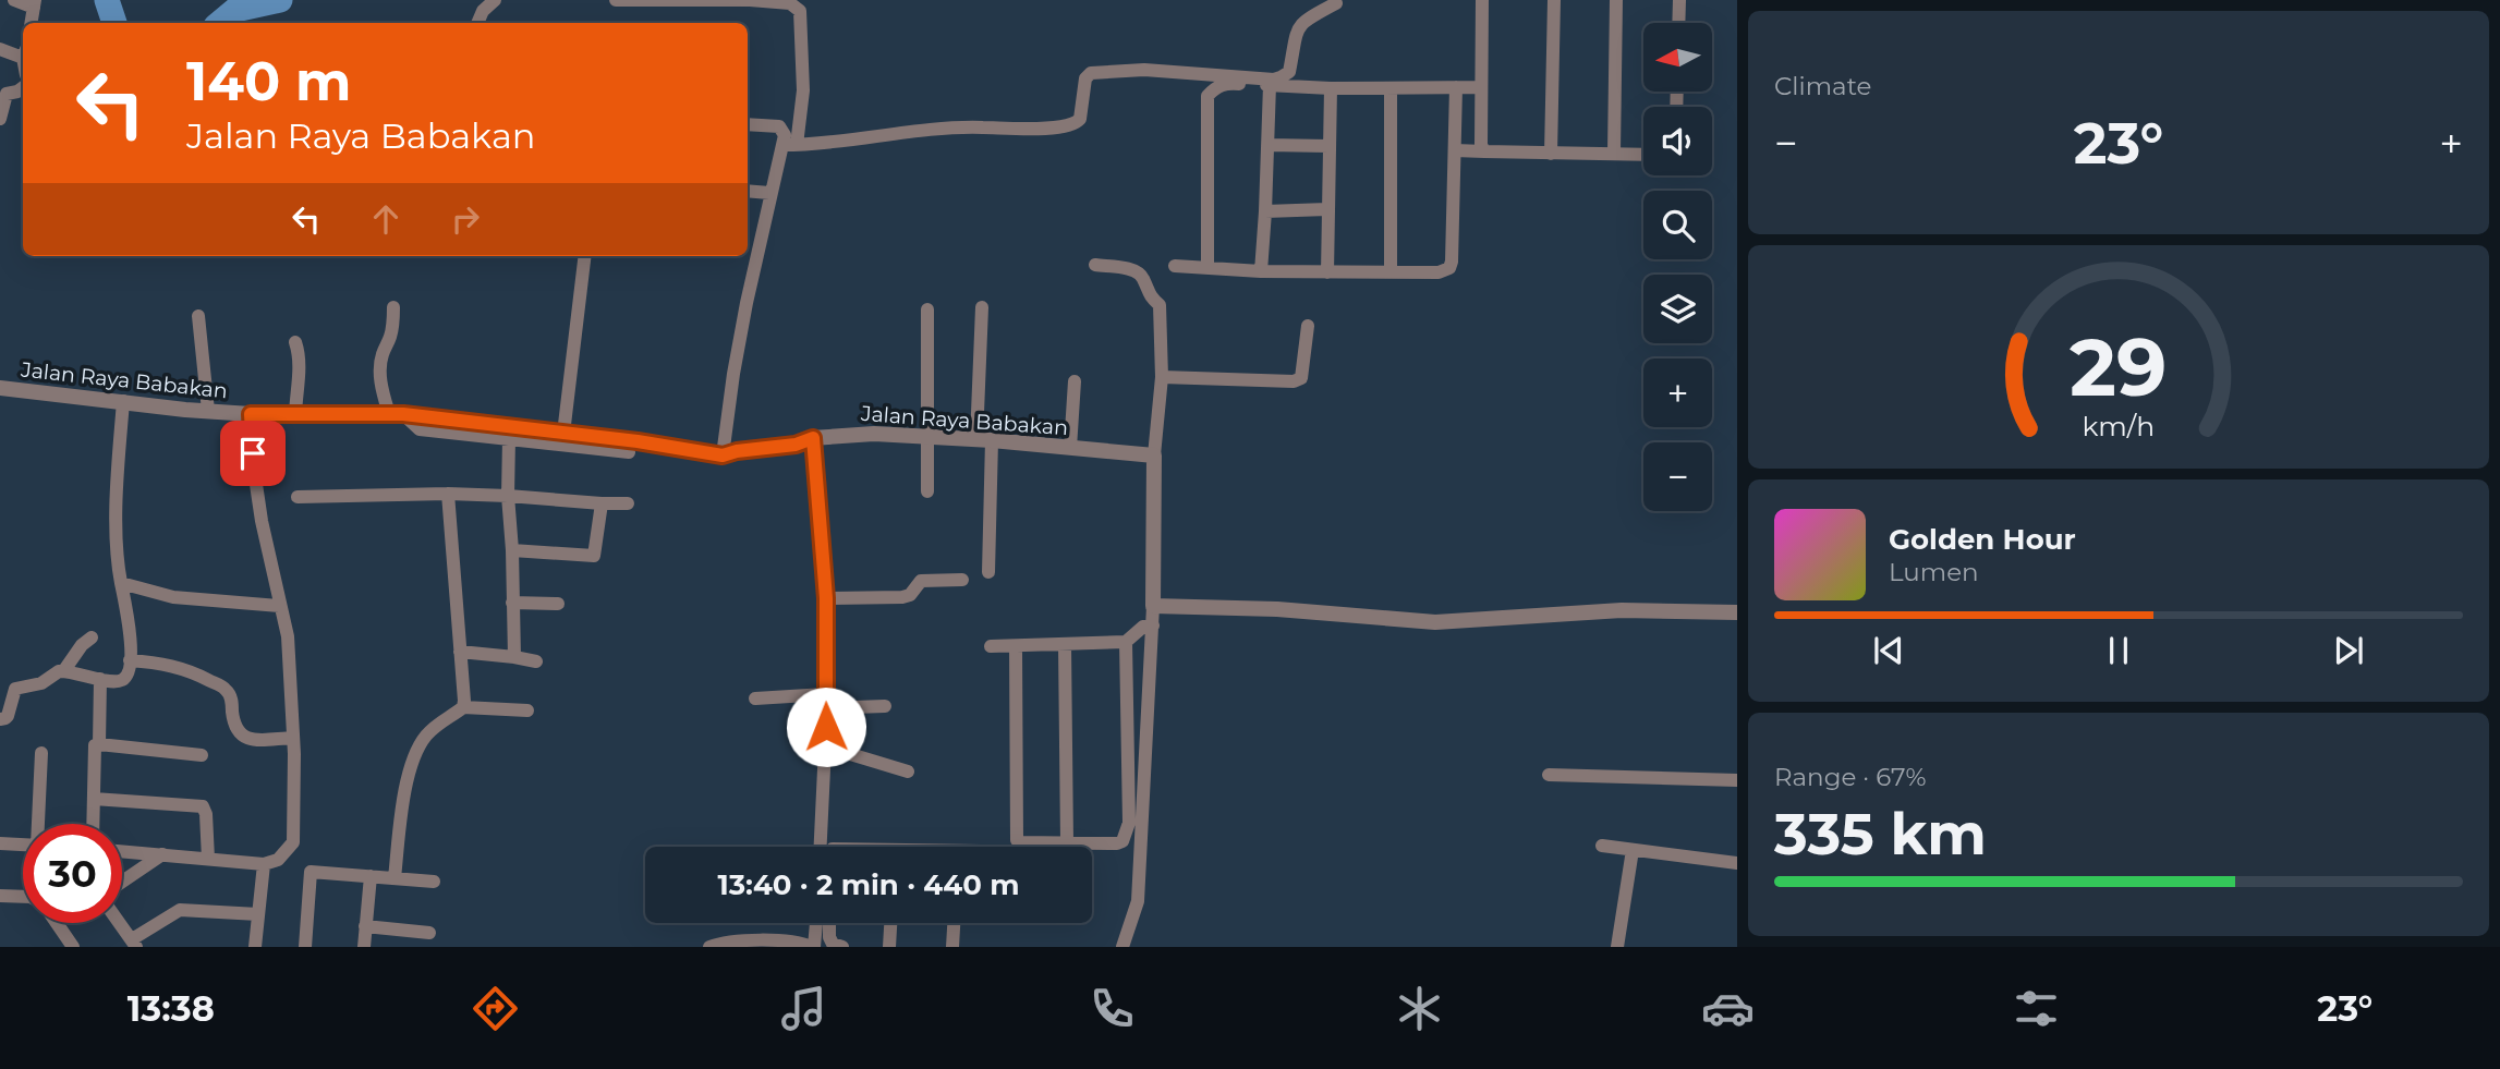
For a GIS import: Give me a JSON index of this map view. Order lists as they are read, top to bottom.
{
  "streets": {
    "street": ["Jalan Raya Babakan"]
  },
  "north": "left",
  "page": {
    "tile": [
      "Climate",
      ["Range · 67%", "335 km"]
    ],
    "map_buttons": ["+", "−"],
    "turn": ["140 m", "Jalan Raya Babakan"],
    "heat": ["−", "23°", "+"],
    "song": ["Golden Hour", "Lumen"],
    "limit": "30",
    "trip": "13:40 · 2 min · 440 m",
    "tabs": ["13:38", "23°"],
    "gauge": ["29", "km/h"]
  }
}
